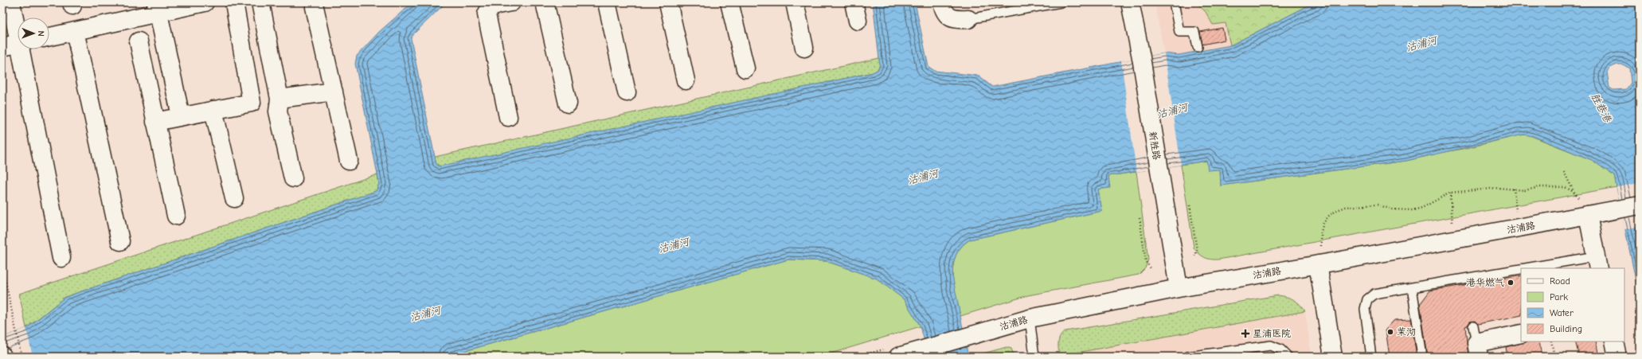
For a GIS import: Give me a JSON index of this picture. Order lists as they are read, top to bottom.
{
  "streets": {
    "street": ["新胜路", "沽浦路"]
  },
  "crossings": [
    ["新胜路", "沽浦路"]
  ],
  "water": ["沽浦河", "胜巷港"],
  "places": {
    "other": ["港华燃气", "茉沏"],
    "health": ["星浦医院"]
  },
  "legend": [
    "Road",
    "Park",
    "Water",
    "Building"
  ],
  "north": "right"
}
